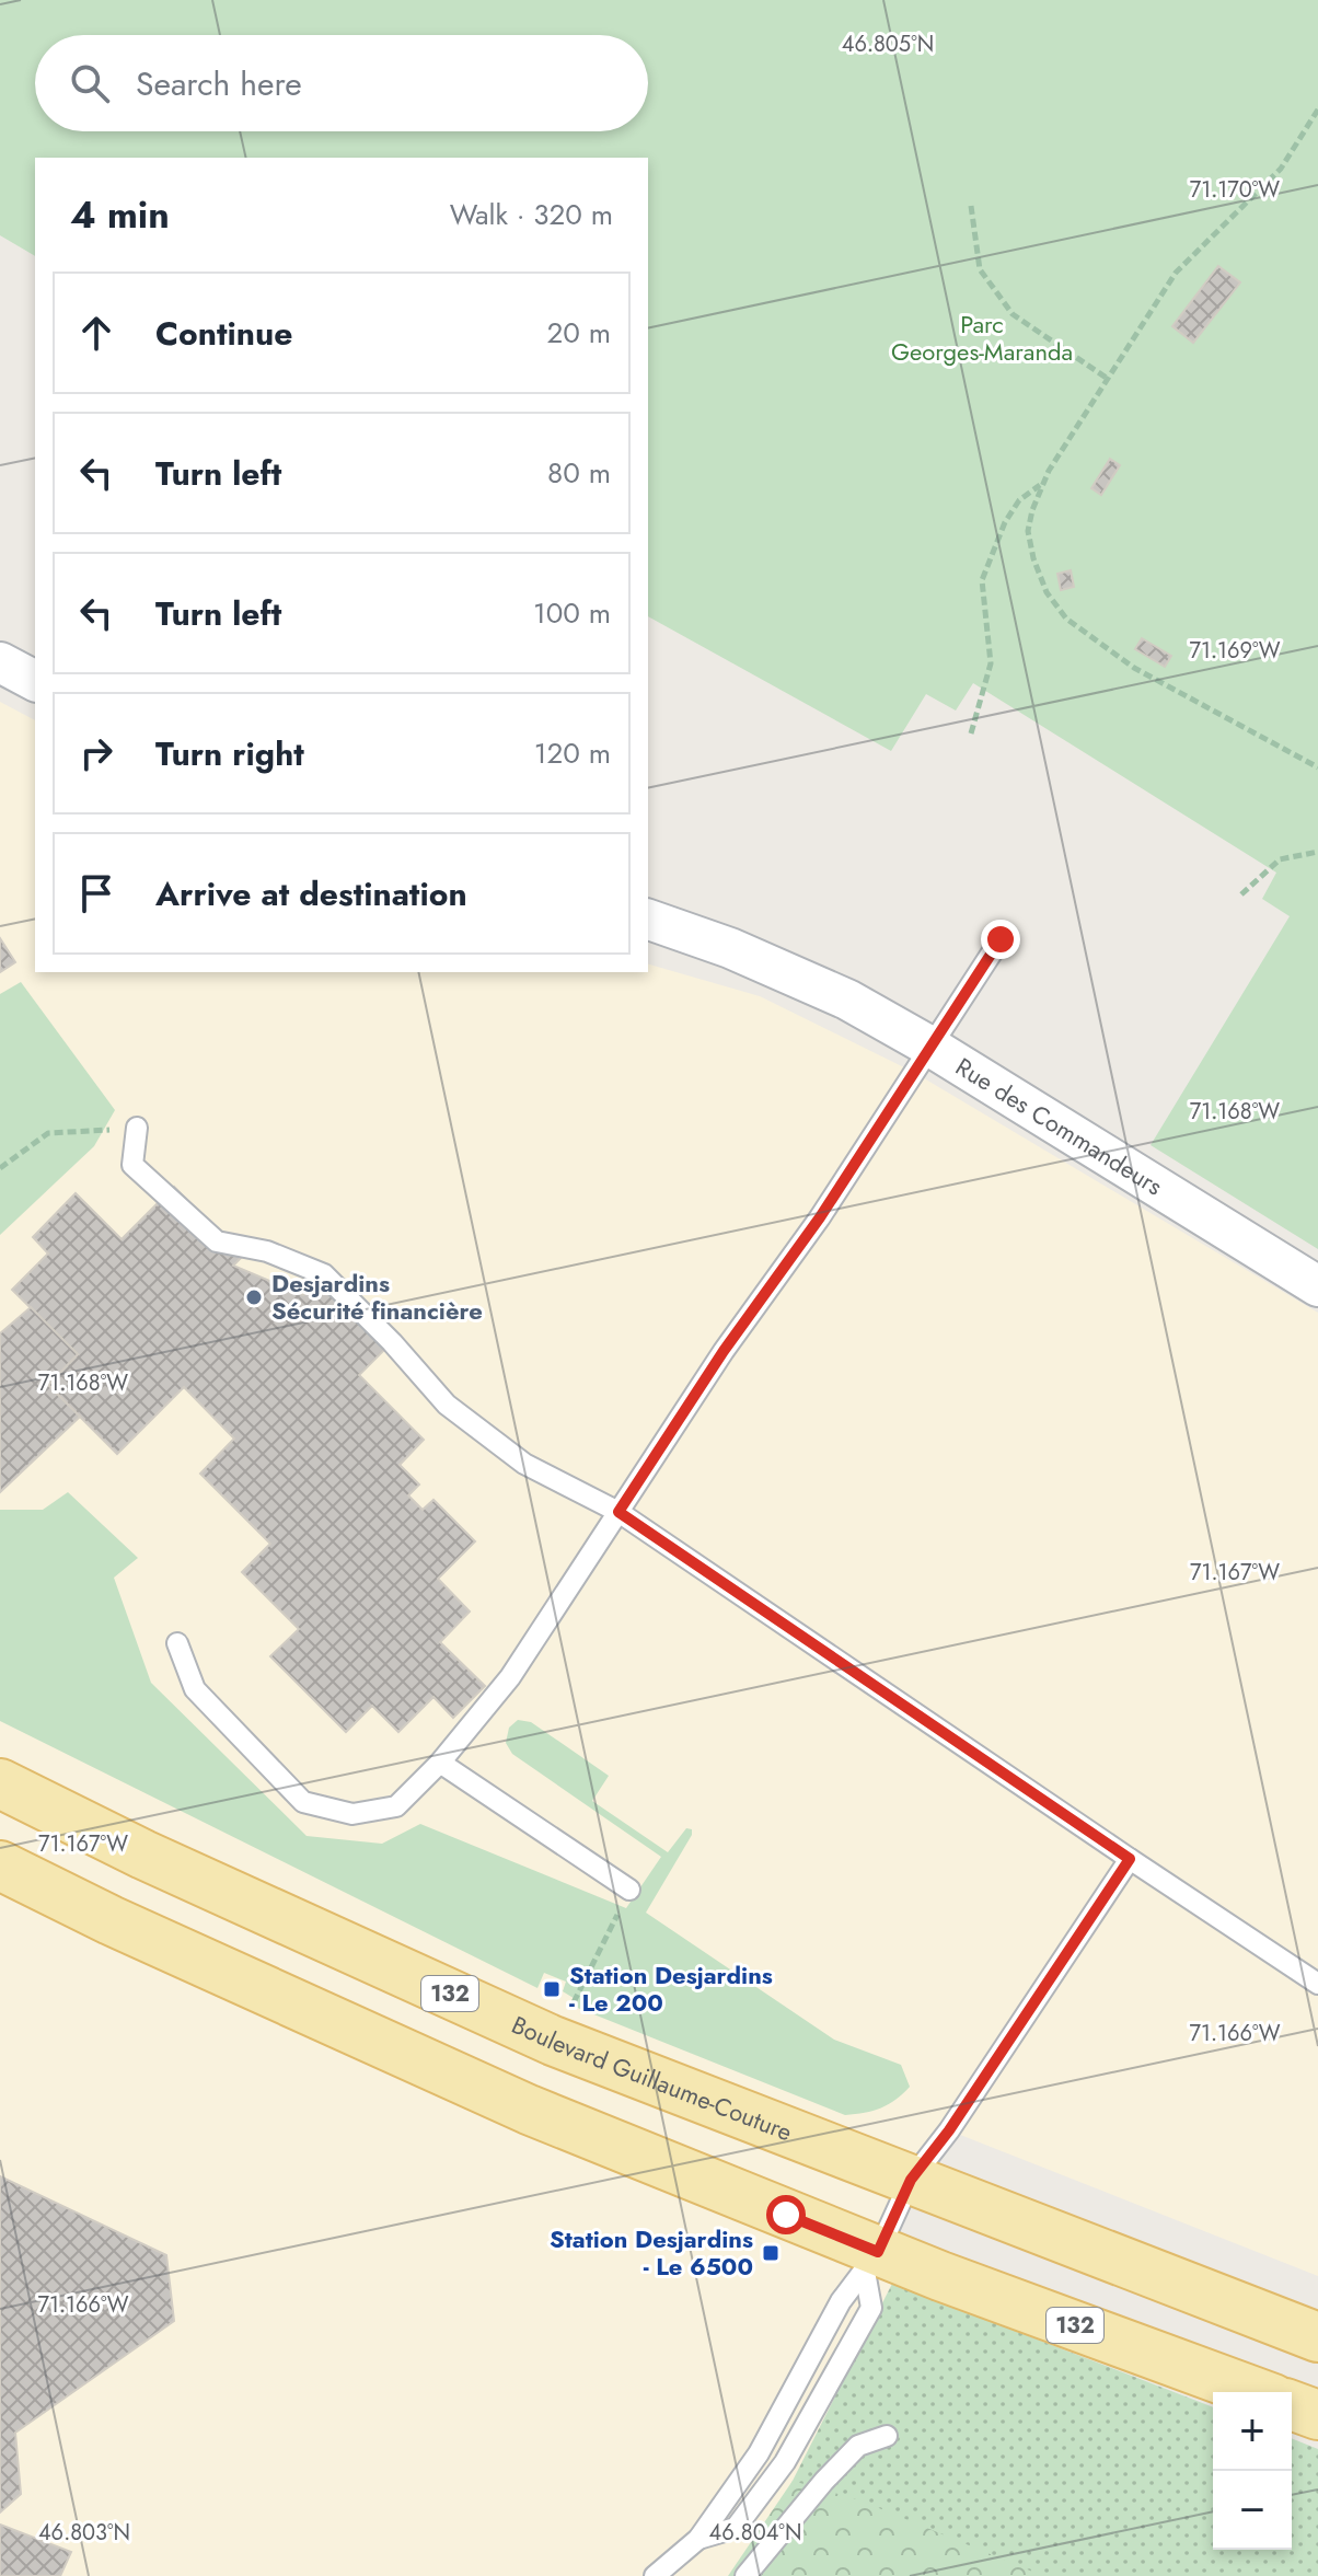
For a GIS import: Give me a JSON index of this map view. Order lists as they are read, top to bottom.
{
  "streets": {
    "main road": ["132", "Boulevard Guillaume-Couture"],
    "street": ["Rue des Commandeurs"]
  },
  "parks": ["Parc Georges-Maranda"],
  "places": {
    "other": ["Desjardins Sécurité financière"],
    "transit": ["Station Desjardins - Le 200", "Station Desjardins - Le 6500"]
  },
  "page": {
    "search": "Search here",
    "heading": ["4 min", "Walk · 320 m"],
    "list": [
      ["Continue", "20 m"],
      ["Turn left", "80 m"],
      ["Turn left", "100 m"],
      ["Turn right", "120 m"],
      "Arrive at destination"
    ],
    "map_buttons": ["+", "−"]
  },
  "coordinates": [
    "46.805°N",
    "71.170°W",
    "71.169°W",
    "71.168°W",
    "71.167°W",
    "71.166°W",
    "46.803°N",
    "46.804°N"
  ]
}
